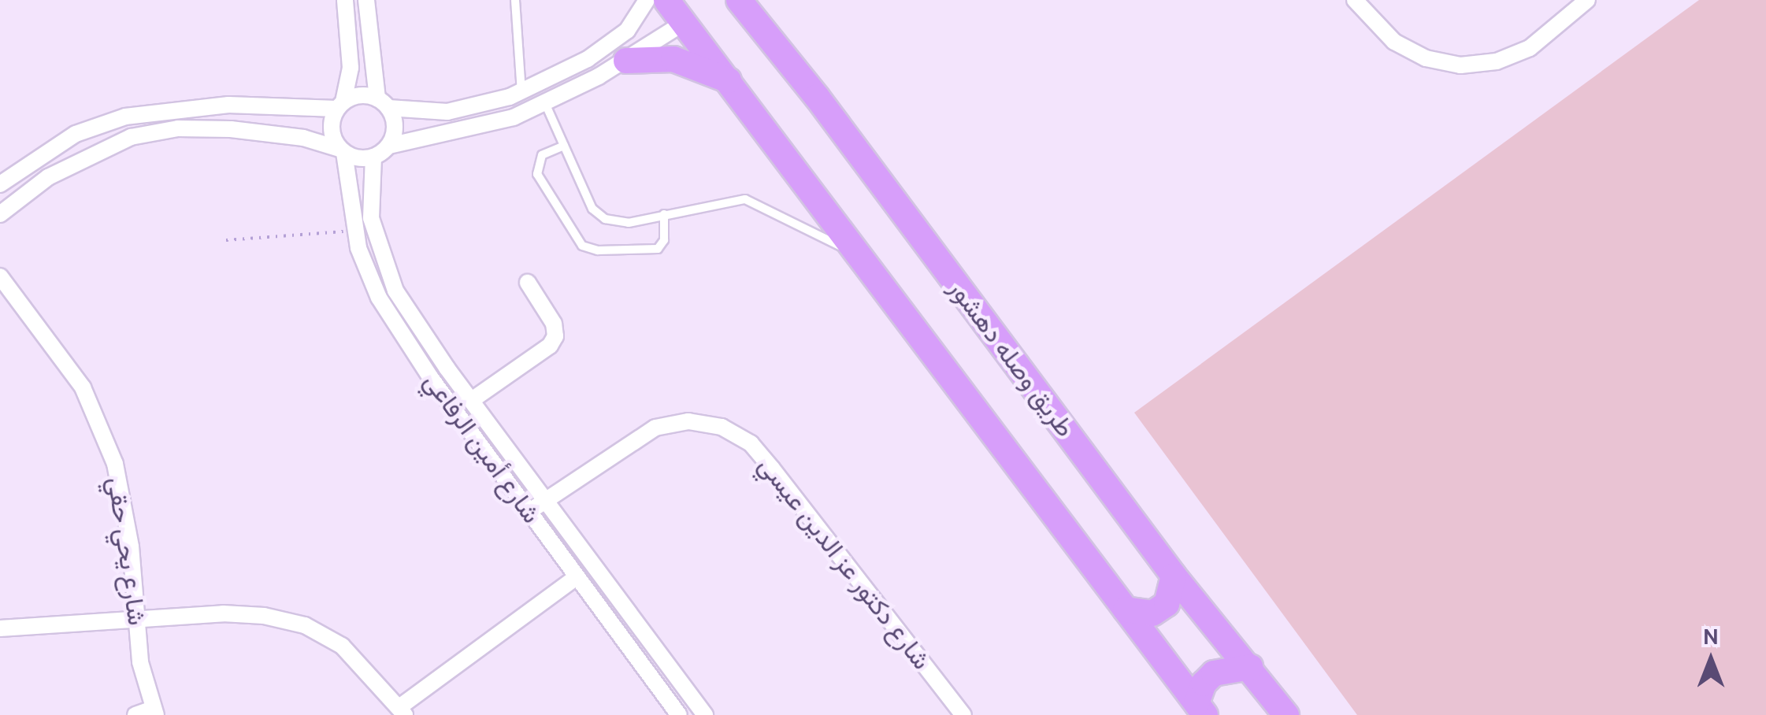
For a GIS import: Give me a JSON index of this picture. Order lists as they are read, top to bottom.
{
  "streets": {
    "main road": ["طريق وصله دهشور"],
    "street": ["شارع أمين الرفاعي", "شارع يحي حقي", "شارع دكتور عز الدين عيسي"]
  },
  "crossings": [
    ["شارع أمين الرفاعي", "شارع دكتور عز الدين عيسي"]
  ],
  "north": "top"
}
